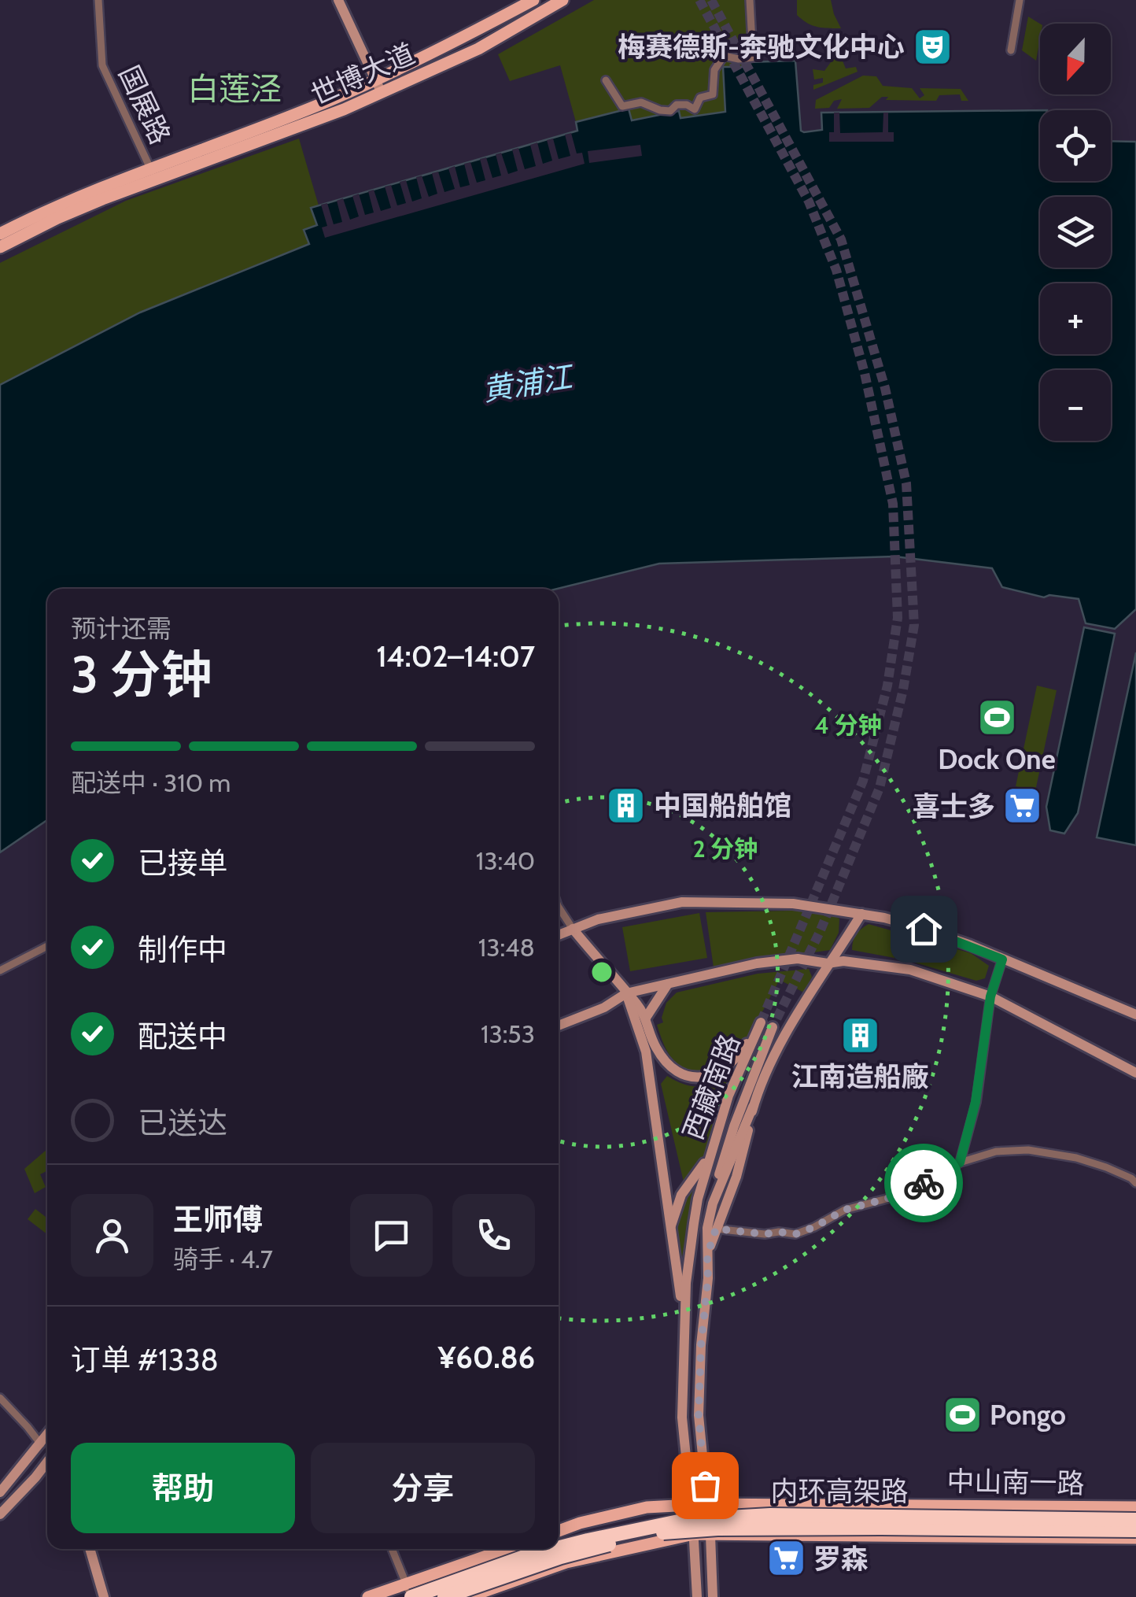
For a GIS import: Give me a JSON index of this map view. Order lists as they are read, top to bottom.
{
  "streets": {
    "highway": ["内环高架路"],
    "main road": ["世博大道", "西藏南路", "中山南一路"],
    "street": ["国展路"]
  },
  "crossings": [
    ["世博大道", "国展路"],
    ["西藏南路", "中山南一路"]
  ],
  "districts": ["白莲泾"],
  "water": ["黄浦江"],
  "places": {
    "theatre": ["梅赛德斯-奔驰文化中心"],
    "sports": ["Dock One", "Pongo"],
    "building": ["中国船舶馆", "江南造船廠"],
    "supermarket": ["喜士多", "罗森"]
  },
  "north": "bottom",
  "page": {
    "map_buttons": ["+", "−"],
    "heading": ["3 分钟", "预计还需", "14:02–14:07"],
    "panel": [
      "王师傅",
      "骑手 · 4.7",
      "订单 #1338",
      "¥60.86"
    ],
    "bar": "配送中 · 310 m",
    "list": [
      ["已接单", "13:40"],
      ["制作中", "13:48"],
      ["配送中", "13:53"],
      "已送达"
    ],
    "buttons": ["帮助", "分享"]
  },
  "rings": ["4 分钟", "2 分钟"]
}
